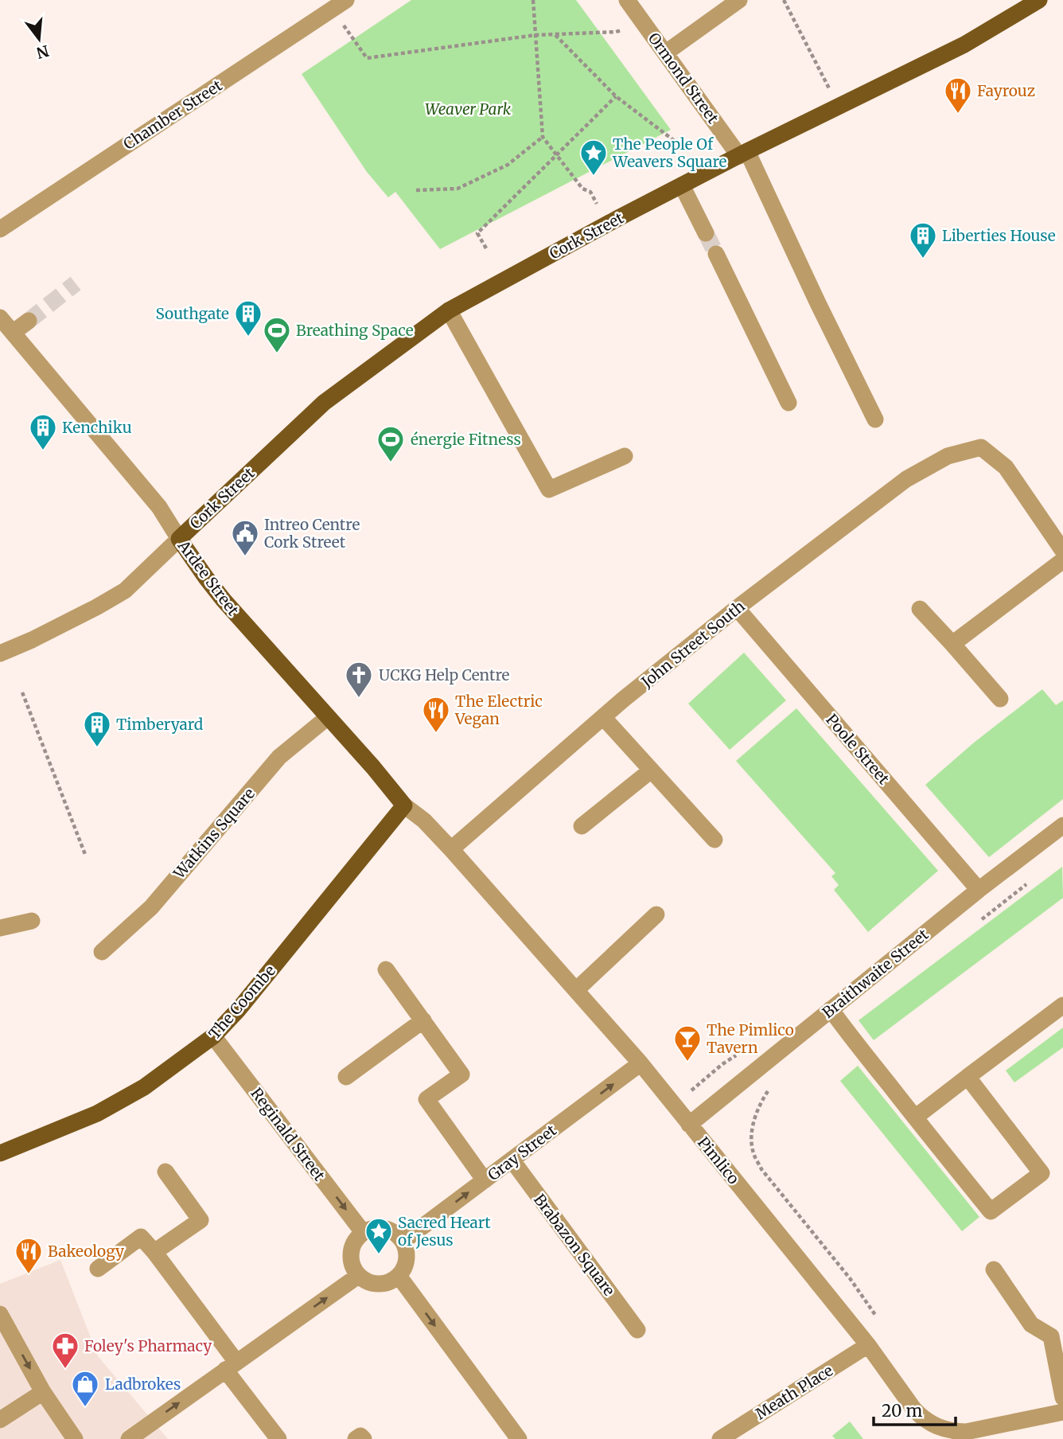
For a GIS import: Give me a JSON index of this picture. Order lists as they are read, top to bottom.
{
  "streets": {
    "main road": ["Cork Street", "Ardee Street", "The Coombe"],
    "street": [
      "Ormond Street",
      "Chamber Street",
      "John Street South",
      "Poole Street",
      "Watkins Square",
      "Braithwaite Street",
      "Reginald Street",
      "Gray Street",
      "Pimlico",
      "Brabazon Square",
      "Meath Place"
    ]
  },
  "crossings": [
    ["Ormond Street", "Cork Street"],
    ["Cork Street", "Ardee Street"],
    ["Ardee Street", "Watkins Square"],
    ["Ardee Street", "The Coombe"],
    ["Ardee Street", "Pimlico"],
    ["John Street South", "Poole Street"],
    ["John Street South", "Pimlico"],
    ["Poole Street", "Braithwaite Street"],
    ["Braithwaite Street", "Pimlico"],
    ["The Coombe", "Reginald Street"],
    ["The Coombe", "Pimlico"],
    ["Reginald Street", "Gray Street"],
    ["Gray Street", "Pimlico"],
    ["Gray Street", "Brabazon Square"],
    ["Pimlico", "Meath Place"]
  ],
  "one_way": ["Reginald Street", "Gray Street"],
  "parks": ["Weaver Park"],
  "places": {
    "restaurant": ["Fayrouz", "The Electric Vegan", "Bakeology"],
    "place": ["The People Of Weavers Square", "Sacred Heart of Jesus"],
    "building": [
      "Liberties House",
      "Southgate",
      "Kenchiku",
      "Timberyard"
    ],
    "sports": ["Breathing Space", "énergie Fitness"],
    "public building": ["Intreo Centre Cork Street"],
    "church": ["UCKG Help Centre"],
    "bar": ["The Pimlico Tavern"],
    "pharmacy": ["Foley's Pharmacy"],
    "shop": ["Ladbrokes"]
  },
  "scale_bar": "20 m",
  "north": "bottom"
}
